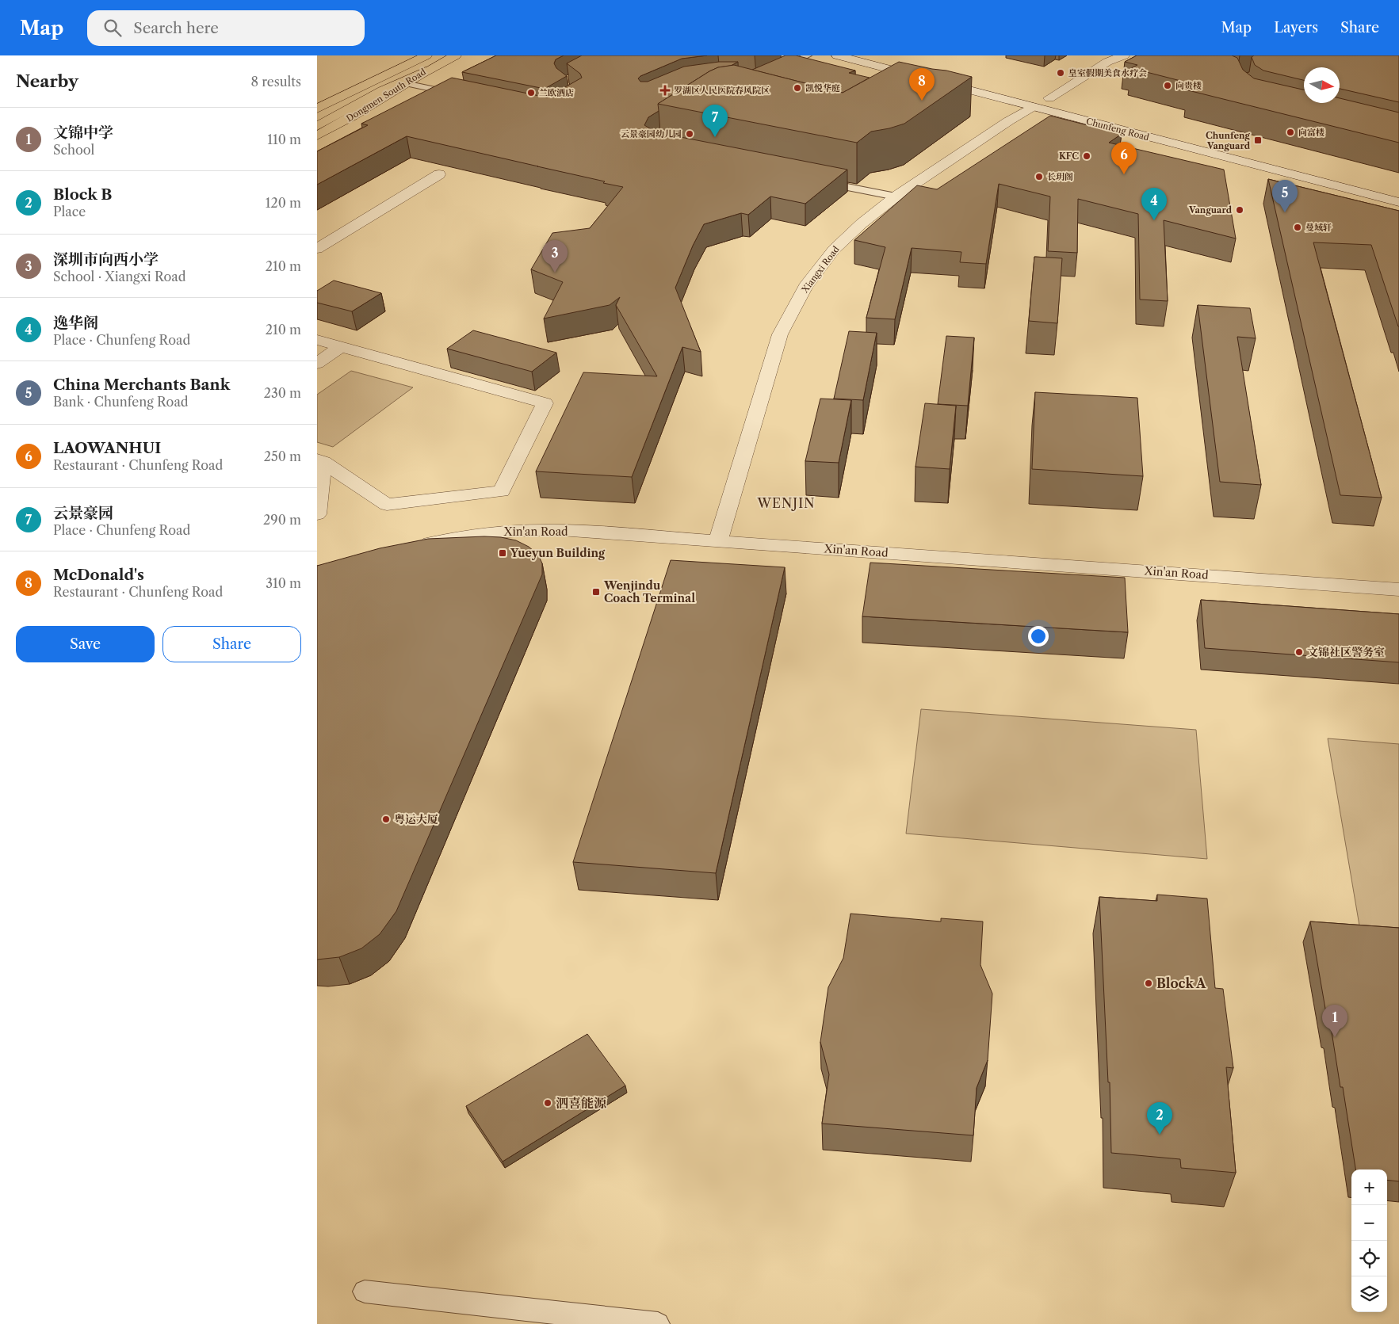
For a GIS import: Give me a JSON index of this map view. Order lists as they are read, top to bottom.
{
  "streets": {
    "main road": ["Dongmen South Road"],
    "street": ["Chunfeng Road", "Xiangxi Road", "Xin'an Road"]
  },
  "crossings": [
    ["Chunfeng Road", "Xiangxi Road"],
    ["Xiangxi Road", "Xin'an Road"]
  ],
  "districts": ["WENJIN"],
  "places": {
    "other": [
      "皇室假期美食水疗会",
      "向贵楼",
      "凯悦华庭",
      "兰欧酒店",
      "向富楼",
      "云景豪园幼儿园",
      "KFC",
      "长玥阁",
      "Vanguard",
      "曼域轩",
      "文锦社区警务室",
      "粤运大厦",
      "Block A",
      "泗喜能源"
    ],
    "health": ["罗湖区人民医院春风院区"],
    "transit": ["Chunfeng Vanguard", "Yueyun Building", "Wenjindu Coach Terminal"]
  },
  "north": "right",
  "page": {
    "header": "Map",
    "search": "Search here",
    "nav": ["Map", "Layers", "Share"],
    "heading": ["Nearby", "8 results"],
    "pins": [
      "8",
      "7",
      "6",
      "5",
      "4",
      "3",
      "1",
      "2"
    ],
    "list": [
      {
        "mark": "1",
        "name": "文锦中学",
        "note": "School",
        "value": "110 m"
      },
      {
        "mark": "2",
        "name": "Block B",
        "note": "Place",
        "value": "120 m"
      },
      {
        "mark": "3",
        "name": "深圳市向西小学",
        "note": "School · Xiangxi Road",
        "value": "210 m"
      },
      {
        "mark": "4",
        "name": "逸华阁",
        "note": "Place · Chunfeng Road",
        "value": "210 m"
      },
      {
        "mark": "5",
        "name": "China Merchants Bank",
        "note": "Bank · Chunfeng Road",
        "value": "230 m"
      },
      {
        "mark": "6",
        "name": "LAOWANHUI",
        "note": "Restaurant · Chunfeng Road",
        "value": "250 m"
      },
      {
        "mark": "7",
        "name": "云景豪园",
        "note": "Place · Chunfeng Road",
        "value": "290 m"
      },
      {
        "mark": "8",
        "name": "McDonald's",
        "note": "Restaurant · Chunfeng Road",
        "value": "310 m"
      }
    ],
    "buttons": ["Save", "Share"],
    "map_buttons": ["+", "−"]
  }
}
